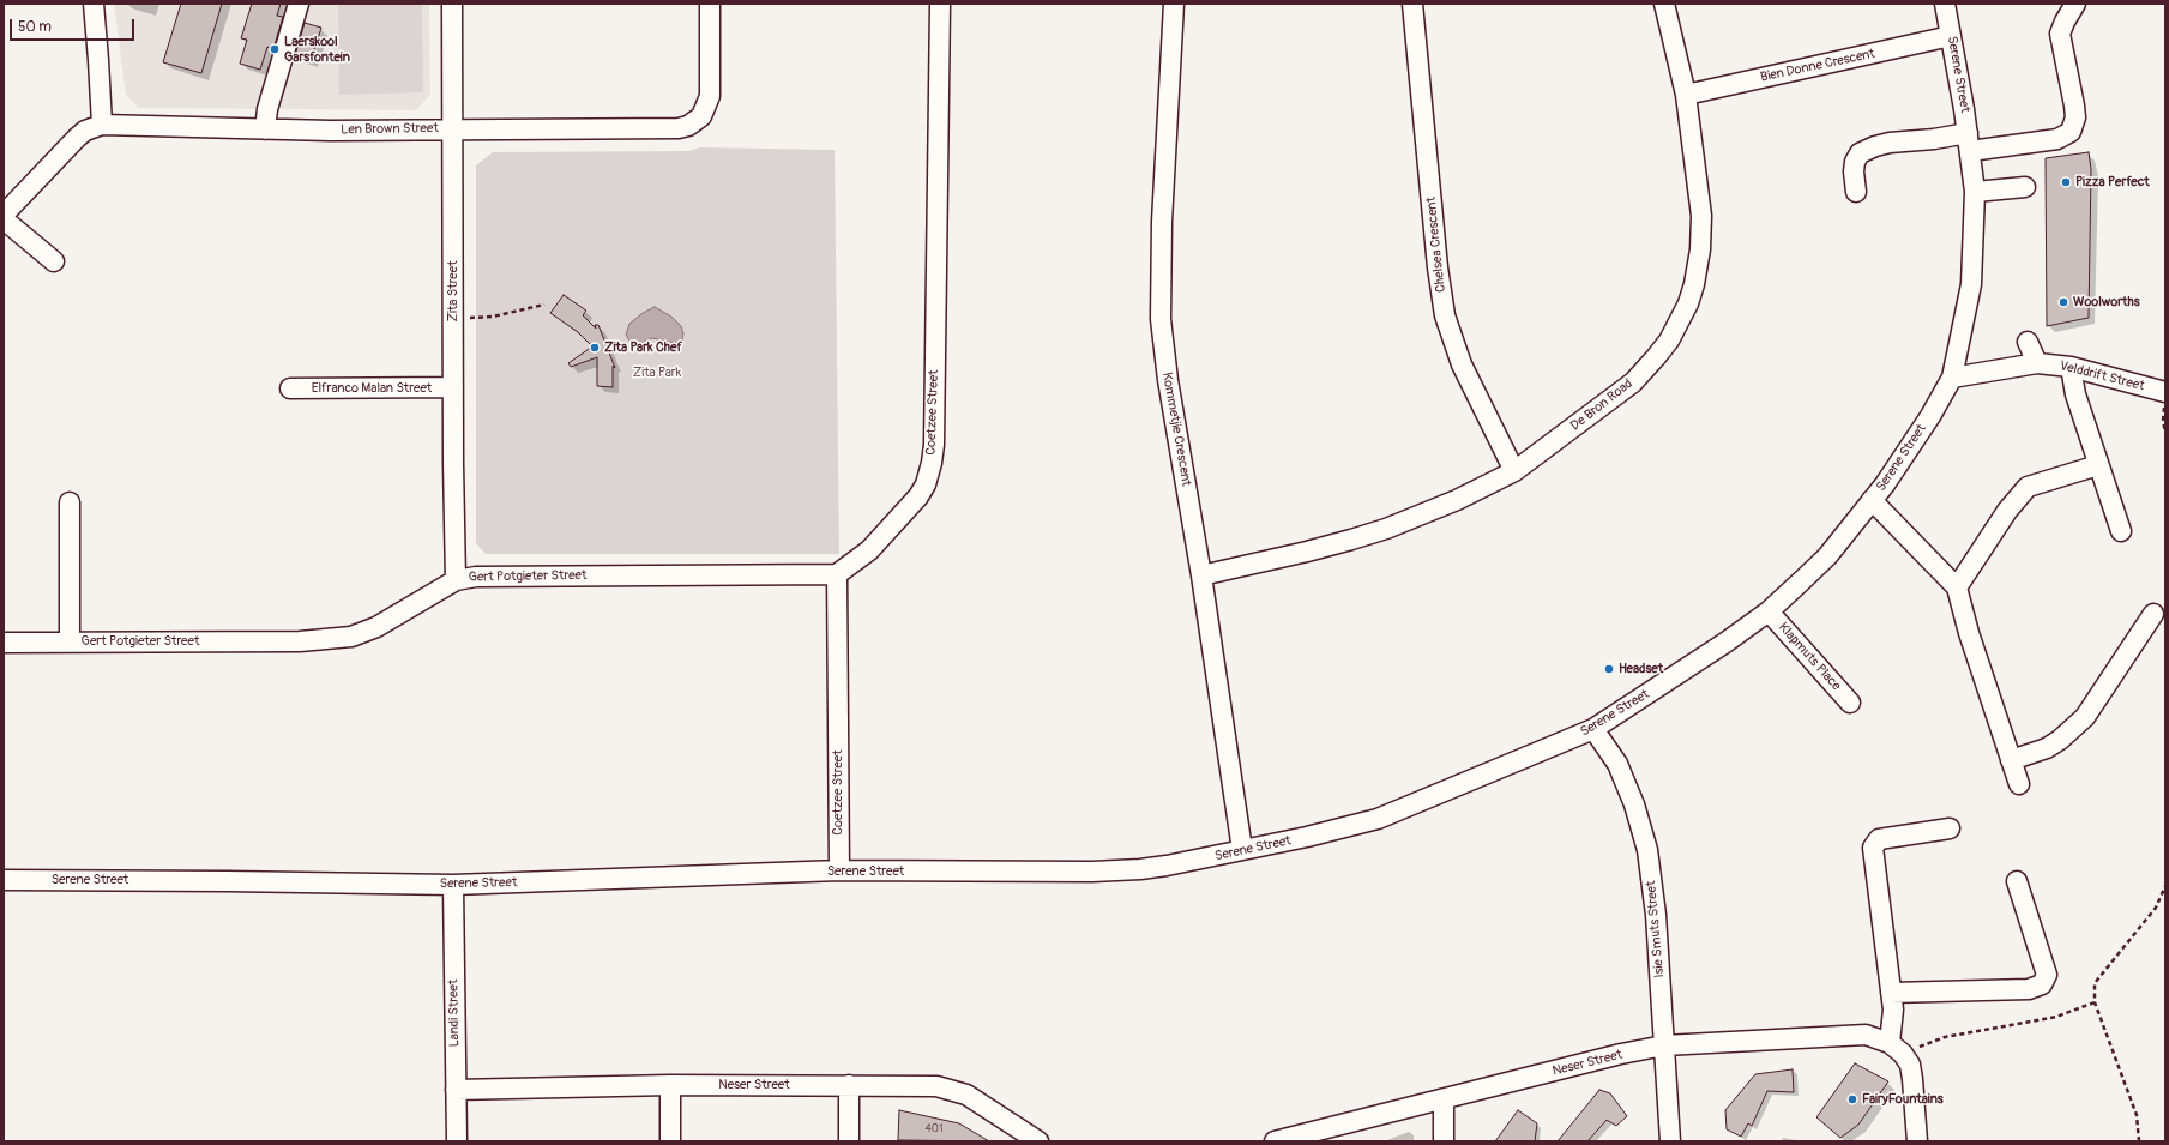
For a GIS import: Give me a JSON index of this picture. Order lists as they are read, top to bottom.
{
  "streets": {
    "street": [
      "Bien Donne Crescent",
      "Serene Street",
      "Len Brown Street",
      "Chelsea Crescent",
      "Zita Street",
      "Velddrift Street",
      "Elfranco Malan Street",
      "De Bron Road",
      "Coetzee Street",
      "Kommetjie Crescent",
      "Gert Potgieter Street",
      "Klapmuts Place",
      "Isie Smuts Street",
      "Landi Street",
      "Neser Street"
    ]
  },
  "crossings": [
    ["Bien Donne Crescent", "Serene Street"],
    ["Bien Donne Crescent", "De Bron Road"],
    ["Serene Street", "Velddrift Street"],
    ["Serene Street", "Coetzee Street"],
    ["Serene Street", "Kommetjie Crescent"],
    ["Serene Street", "Klapmuts Place"],
    ["Serene Street", "Isie Smuts Street"],
    ["Serene Street", "Landi Street"],
    ["Len Brown Street", "Zita Street"],
    ["Chelsea Crescent", "De Bron Road"],
    ["Zita Street", "Elfranco Malan Street"],
    ["Zita Street", "Gert Potgieter Street"],
    ["De Bron Road", "Kommetjie Crescent"],
    ["Coetzee Street", "Gert Potgieter Street"],
    ["Isie Smuts Street", "Neser Street"],
    ["Landi Street", "Neser Street"]
  ],
  "parks": ["Zita Park"],
  "places": [
    "Laerskool Garsfontein",
    "Pizza Perfect",
    "Woolworths",
    "Zita Park Chef",
    "Headset",
    "FairyFountains"
  ],
  "house_numbers": ["401"],
  "scale_bar": "50 m"
}
